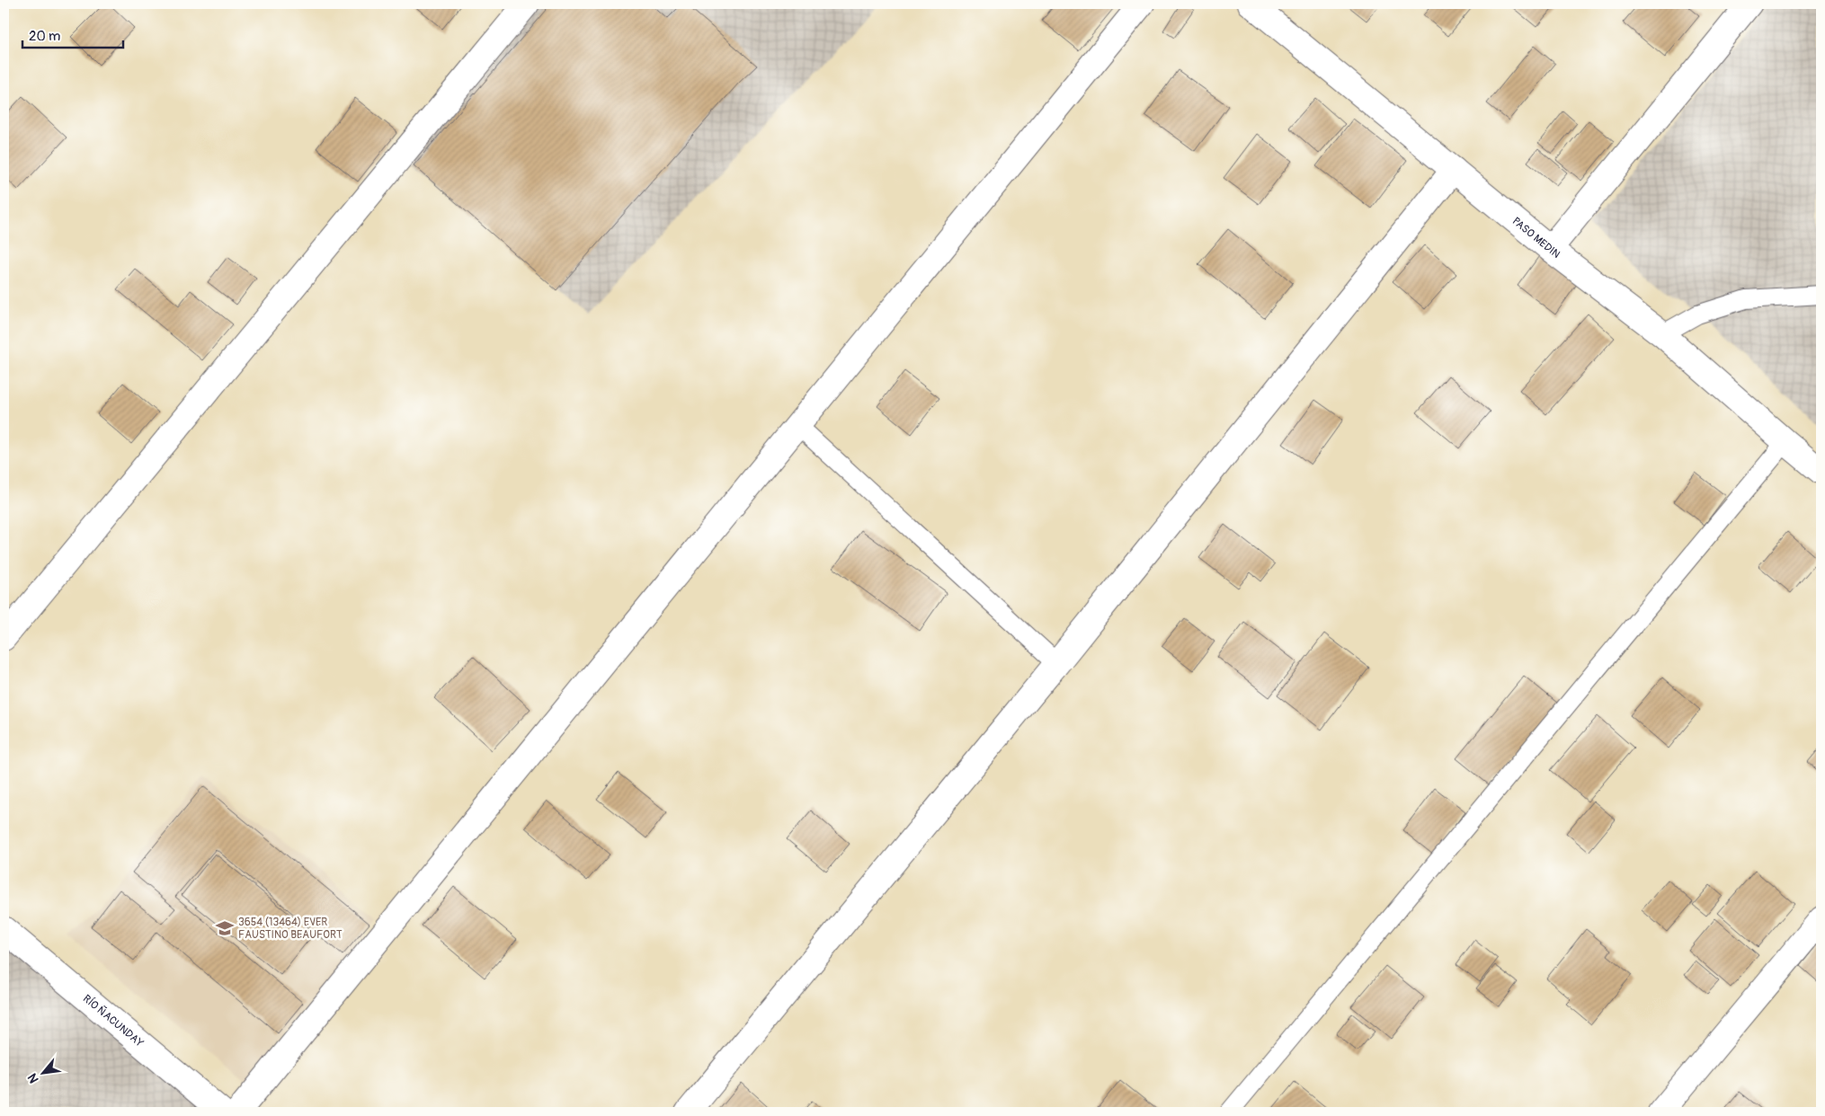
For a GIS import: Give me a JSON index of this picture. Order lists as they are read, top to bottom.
{
  "streets": {
    "street": ["PASO MEDIN", "RÍO ÑACUNDAY"]
  },
  "places": {
    "school or university": ["3654 (13464) EVER FAUSTINO BEAUFORT"]
  },
  "scale_bar": "20 m",
  "north": "bottom left"
}
